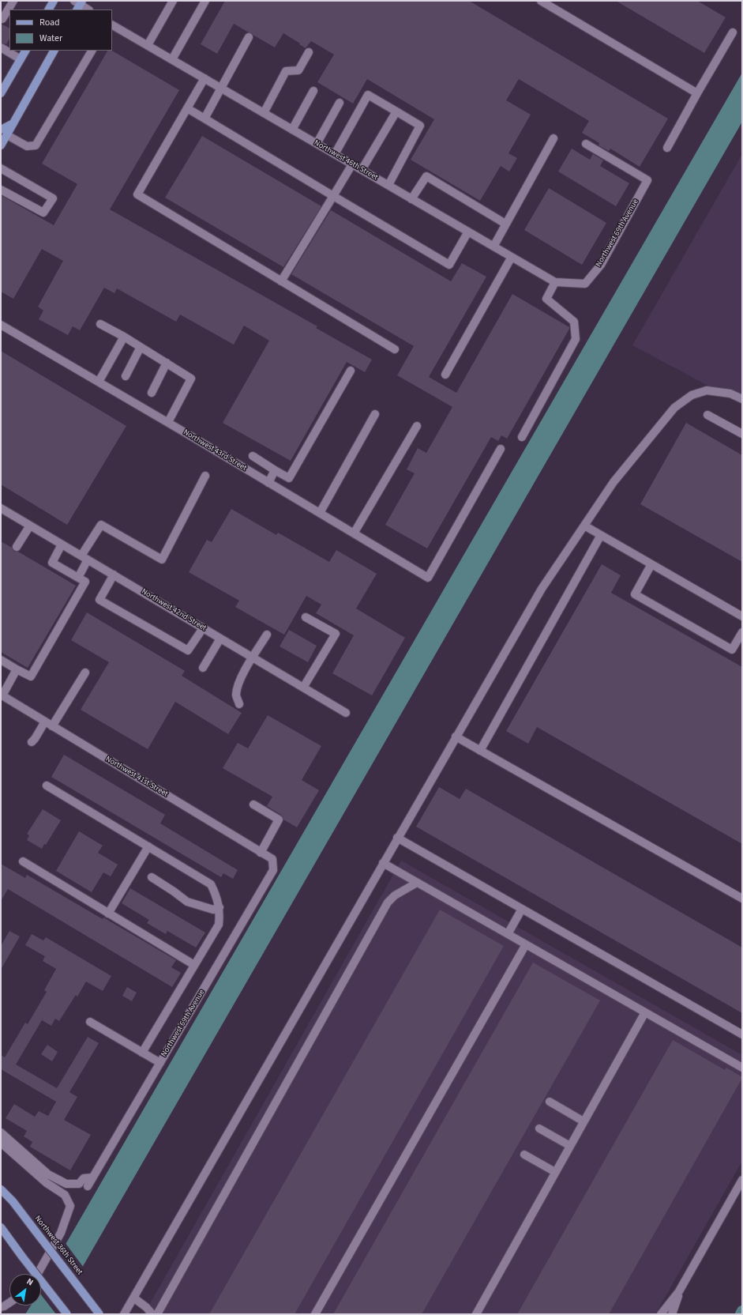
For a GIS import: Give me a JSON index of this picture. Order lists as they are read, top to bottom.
{
  "streets": {
    "main road": ["Northwest 36th Street"],
    "street": [
      "Northwest 46th Street",
      "Northwest 69th Avenue",
      "Northwest 43rd Street",
      "Northwest 42nd Street",
      "Northwest 41st Street"
    ]
  },
  "crossings": [
    ["Northwest 46th Street", "Northwest 69th Avenue"],
    ["Northwest 69th Avenue", "Northwest 41st Street"]
  ],
  "legend": ["Road", "Water"],
  "north": "top right"
}
